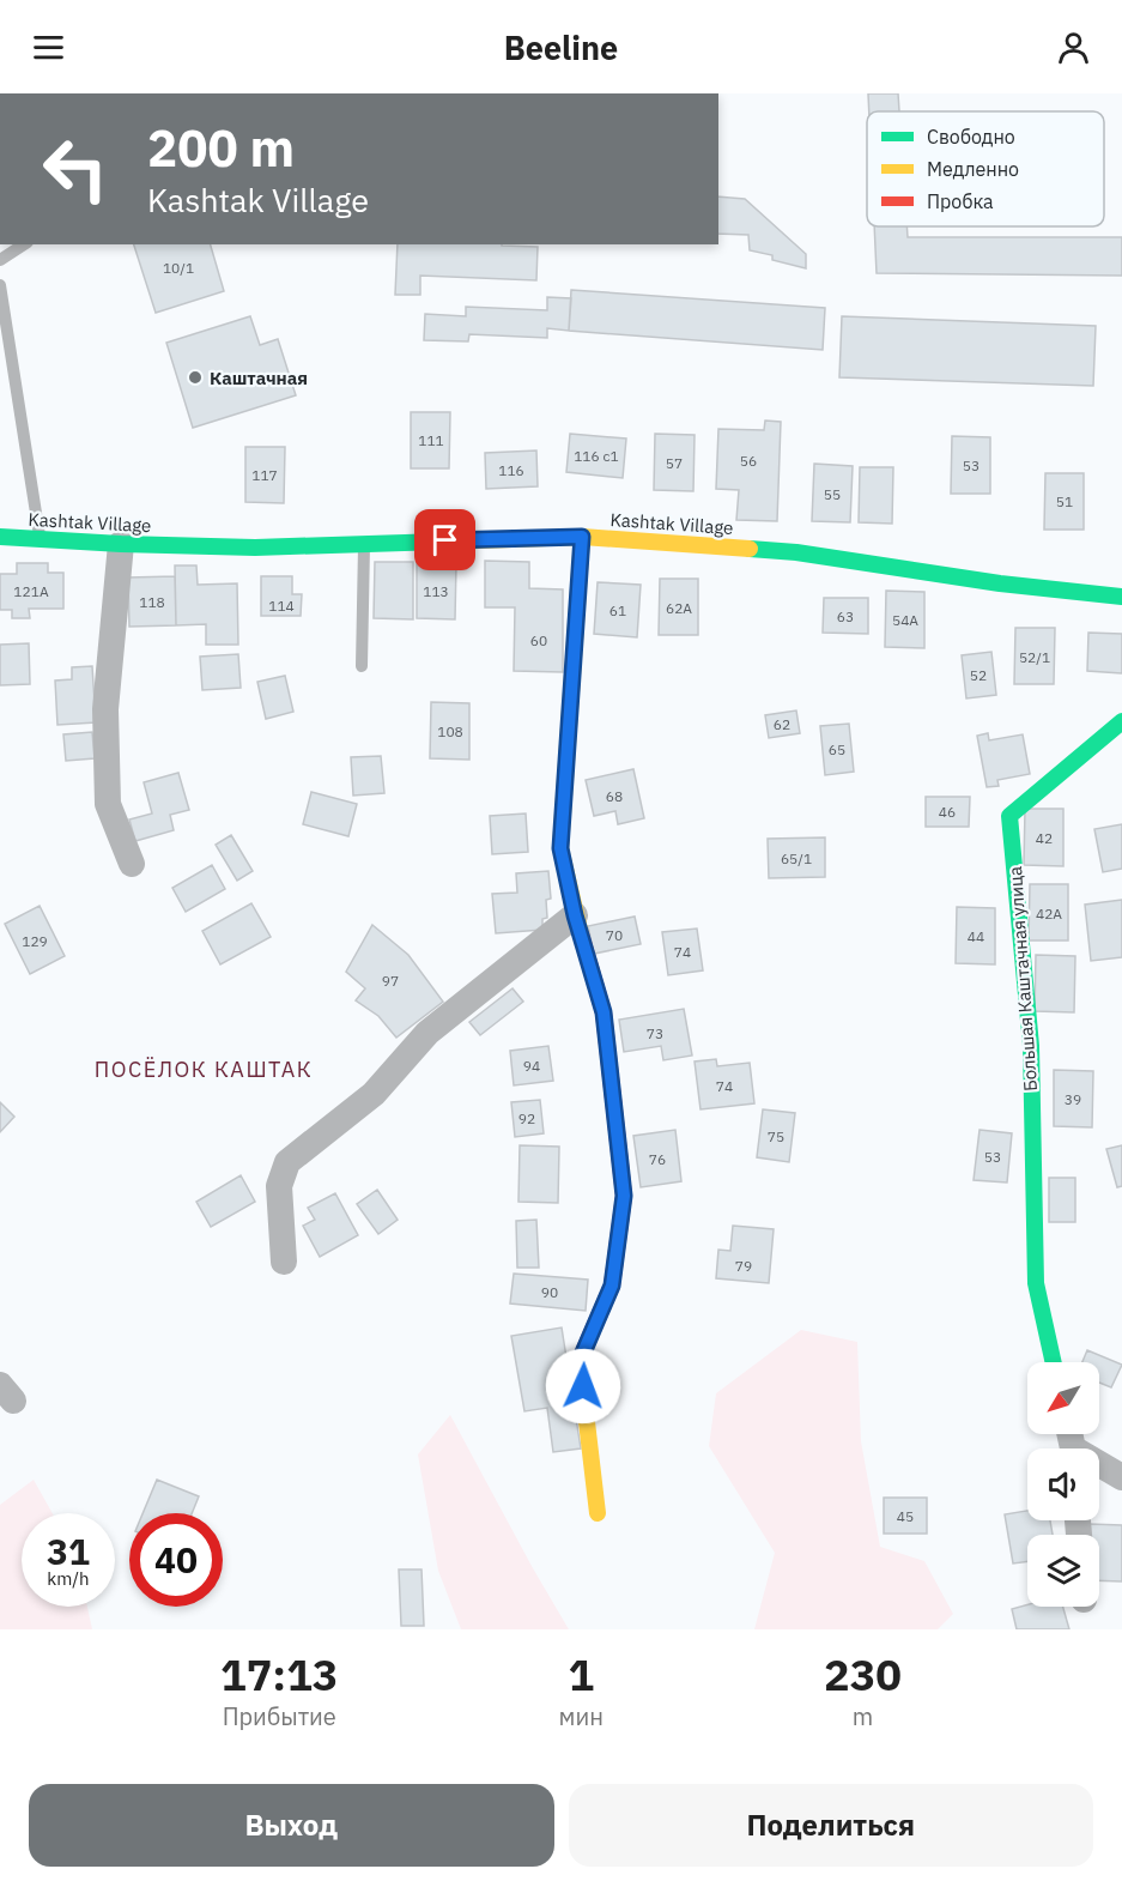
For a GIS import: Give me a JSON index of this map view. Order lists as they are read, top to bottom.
{
  "streets": {
    "street": ["Kashtak Village", "Большая Каштачная улица"]
  },
  "districts": ["ПОСЁЛОК КАШТАК"],
  "places": ["Каштачная"],
  "house_numbers": [
    "10/1",
    "111",
    "116 с1",
    "56",
    "57",
    "53",
    "116",
    "117",
    "55",
    "51",
    "121А",
    "113",
    "118",
    "114",
    "62А",
    "61",
    "63",
    "54А",
    "60",
    "52/1",
    "52",
    "62",
    "108",
    "65",
    "68",
    "46",
    "42",
    "65/1",
    "42А",
    "70",
    "44",
    "129",
    "74",
    "97",
    "73",
    "94",
    "74",
    "39",
    "92",
    "75",
    "53",
    "76",
    "79",
    "90",
    "45"
  ],
  "legend": ["Свободно", "Медленно", "Пробка"],
  "north": "bottom left",
  "page": {
    "header": "Beeline",
    "turn": ["200 m", "Kashtak Village"],
    "speed": "31 km/h",
    "limit": "40",
    "eta": [
      "17:13",
      "Прибытие",
      "1",
      "мин",
      "230",
      "m"
    ],
    "buttons": ["Выход", "Поделиться"]
  }
}
